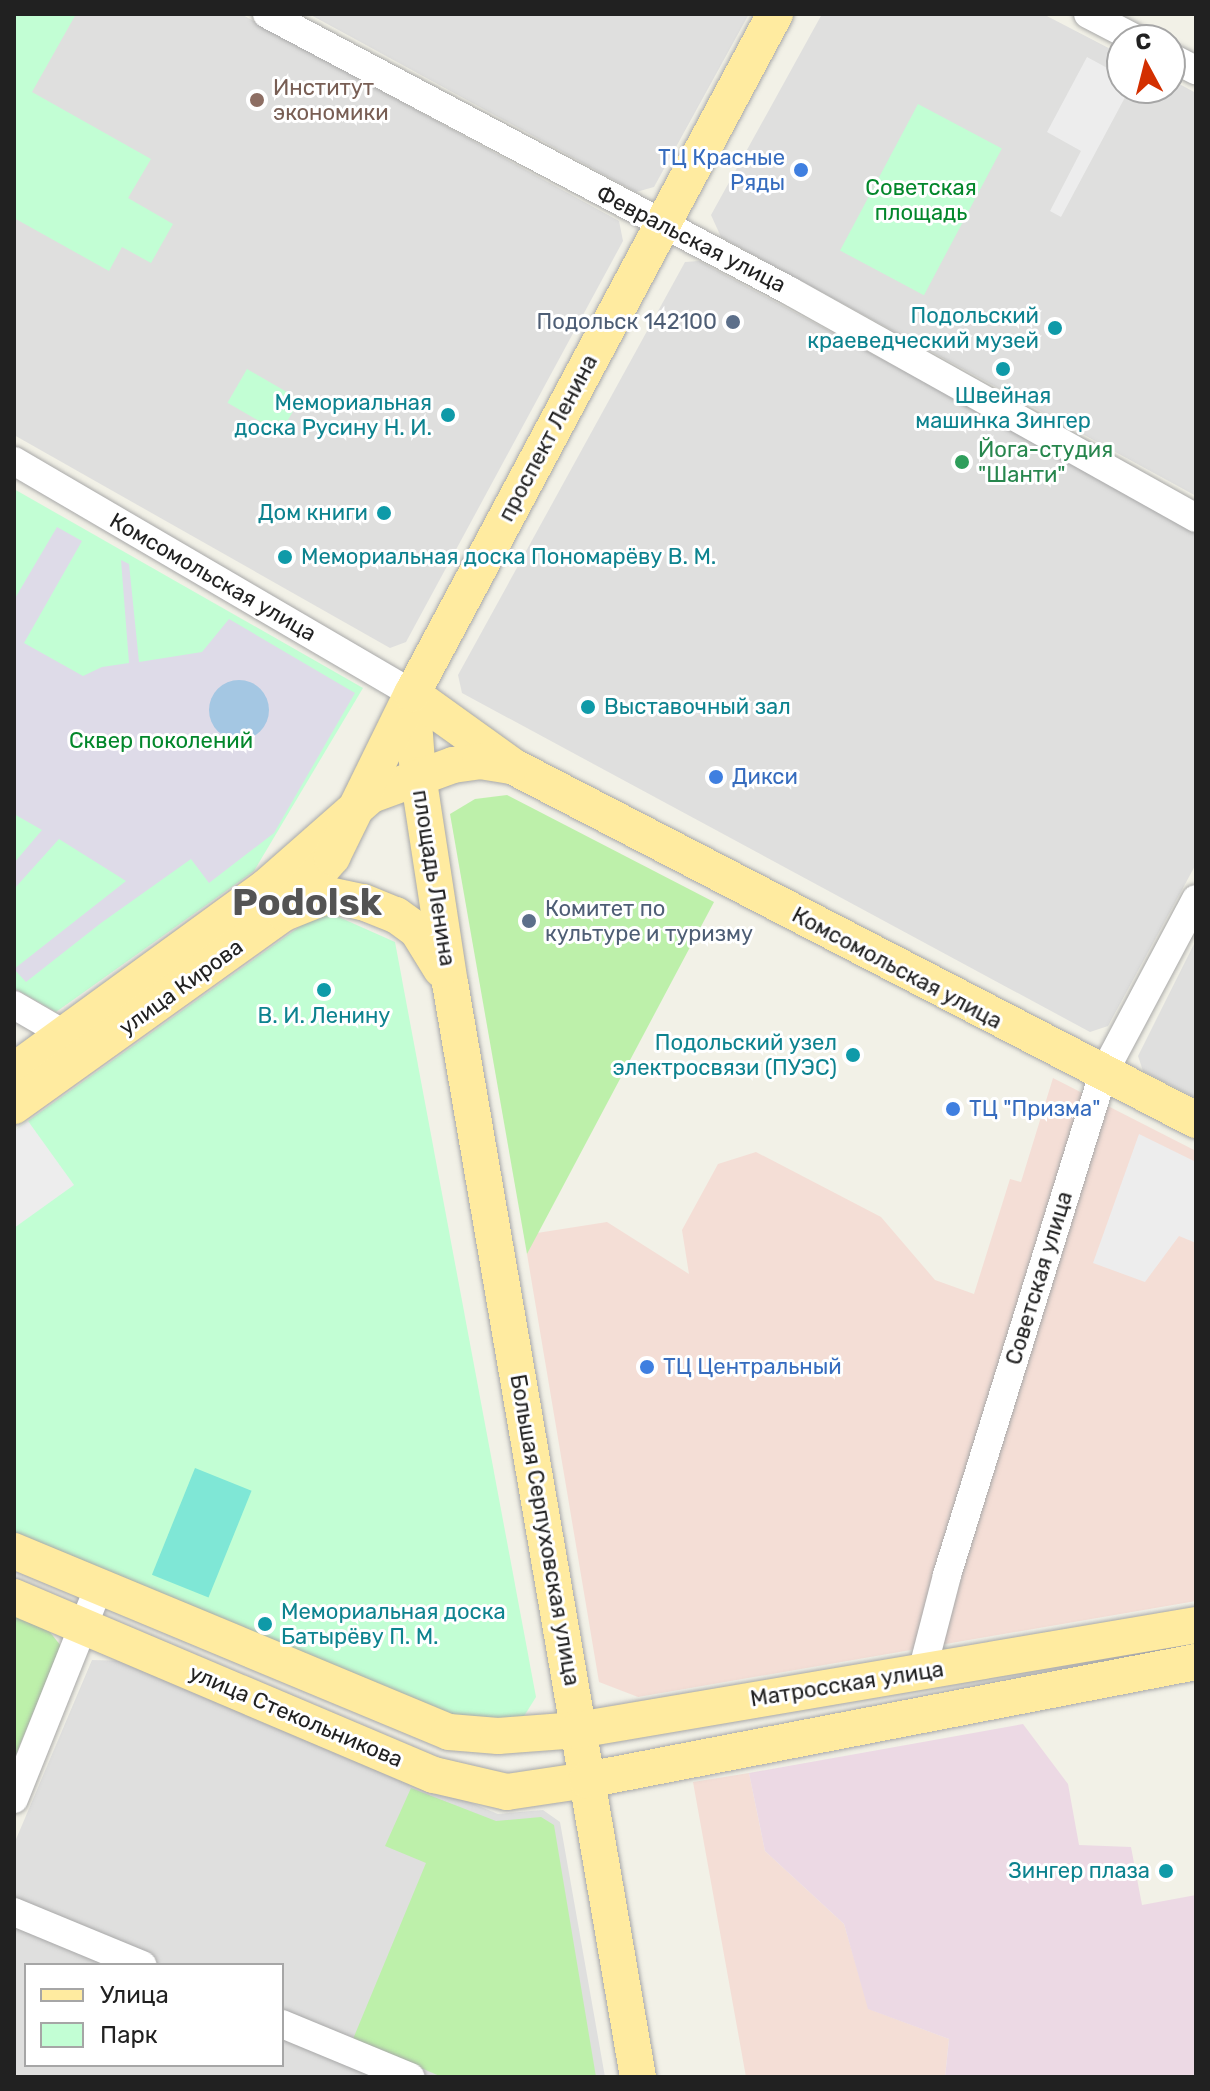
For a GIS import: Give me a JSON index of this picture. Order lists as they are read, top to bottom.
{
  "streets": {
    "main road": [
      "проспект Ленина",
      "Комсомольская улица",
      "площадь Ленина",
      "улица Кирова",
      "Большая Серпуховская улица",
      "Матросская улица",
      "улица Стекольникова"
    ],
    "street": ["Февральская улица", "Советская улица"]
  },
  "crossings": [
    ["Февральская улица", "проспект Ленина"],
    ["проспект Ленина", "Комсомольская улица"],
    ["проспект Ленина", "площадь Ленина"],
    ["Комсомольская улица", "площадь Ленина"],
    ["Комсомольская улица", "Советская улица"],
    ["площадь Ленина", "улица Кирова"],
    ["площадь Ленина", "Большая Серпуховская улица"],
    ["Советская улица", "Матросская улица"],
    ["Большая Серпуховская улица", "Матросская улица"],
    ["Большая Серпуховская улица", "улица Стекольникова"],
    ["Матросская улица", "улица Стекольникова"]
  ],
  "districts": ["Podolsk"],
  "parks": ["Советская площадь", "Сквер поколений"],
  "places": [
    "Институт экономики",
    "ТЦ Красные Ряды",
    "Подольск 142100",
    "Подольский краеведческий музей",
    "Швейная машинка Зингер",
    "Мемориальная доска Русину Н. И.",
    "Йога-студия \"Шанти\"",
    "Дом книги",
    "Мемориальная доска Пономарёву В. М.",
    "Выставочный зал",
    "Дикси",
    "Комитет по культуре и туризму",
    "В. И. Ленину",
    "Подольский узел электросвязи (ПУЭС)",
    "ТЦ \"Призма\"",
    "ТЦ Центральный",
    "Мемориальная доска Батырёву П. М.",
    "Зингер плаза"
  ],
  "legend": ["Улица", "Парк"],
  "north": "top"
}
